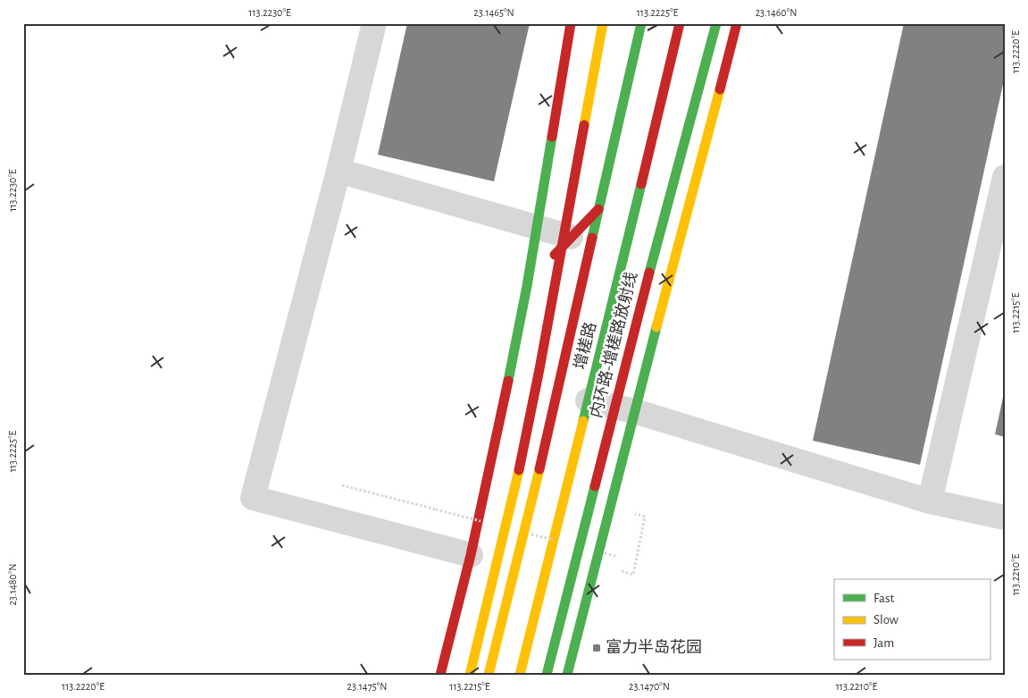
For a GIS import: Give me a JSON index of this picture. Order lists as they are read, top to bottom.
{
  "streets": {
    "main road": ["内环路-增槎路放射线", "增槎路"]
  },
  "places": {
    "transit": ["富力半岛花园"]
  },
  "legend": ["Fast", "Slow", "Jam"],
  "coordinates": [
    "113.2230°E",
    "23.1465°N",
    "113.2225°E",
    "23.1460°N",
    "113.2220°E",
    "113.2215°E",
    "113.2210°E",
    "23.1480°N",
    "23.1475°N",
    "23.1470°N"
  ]
}
